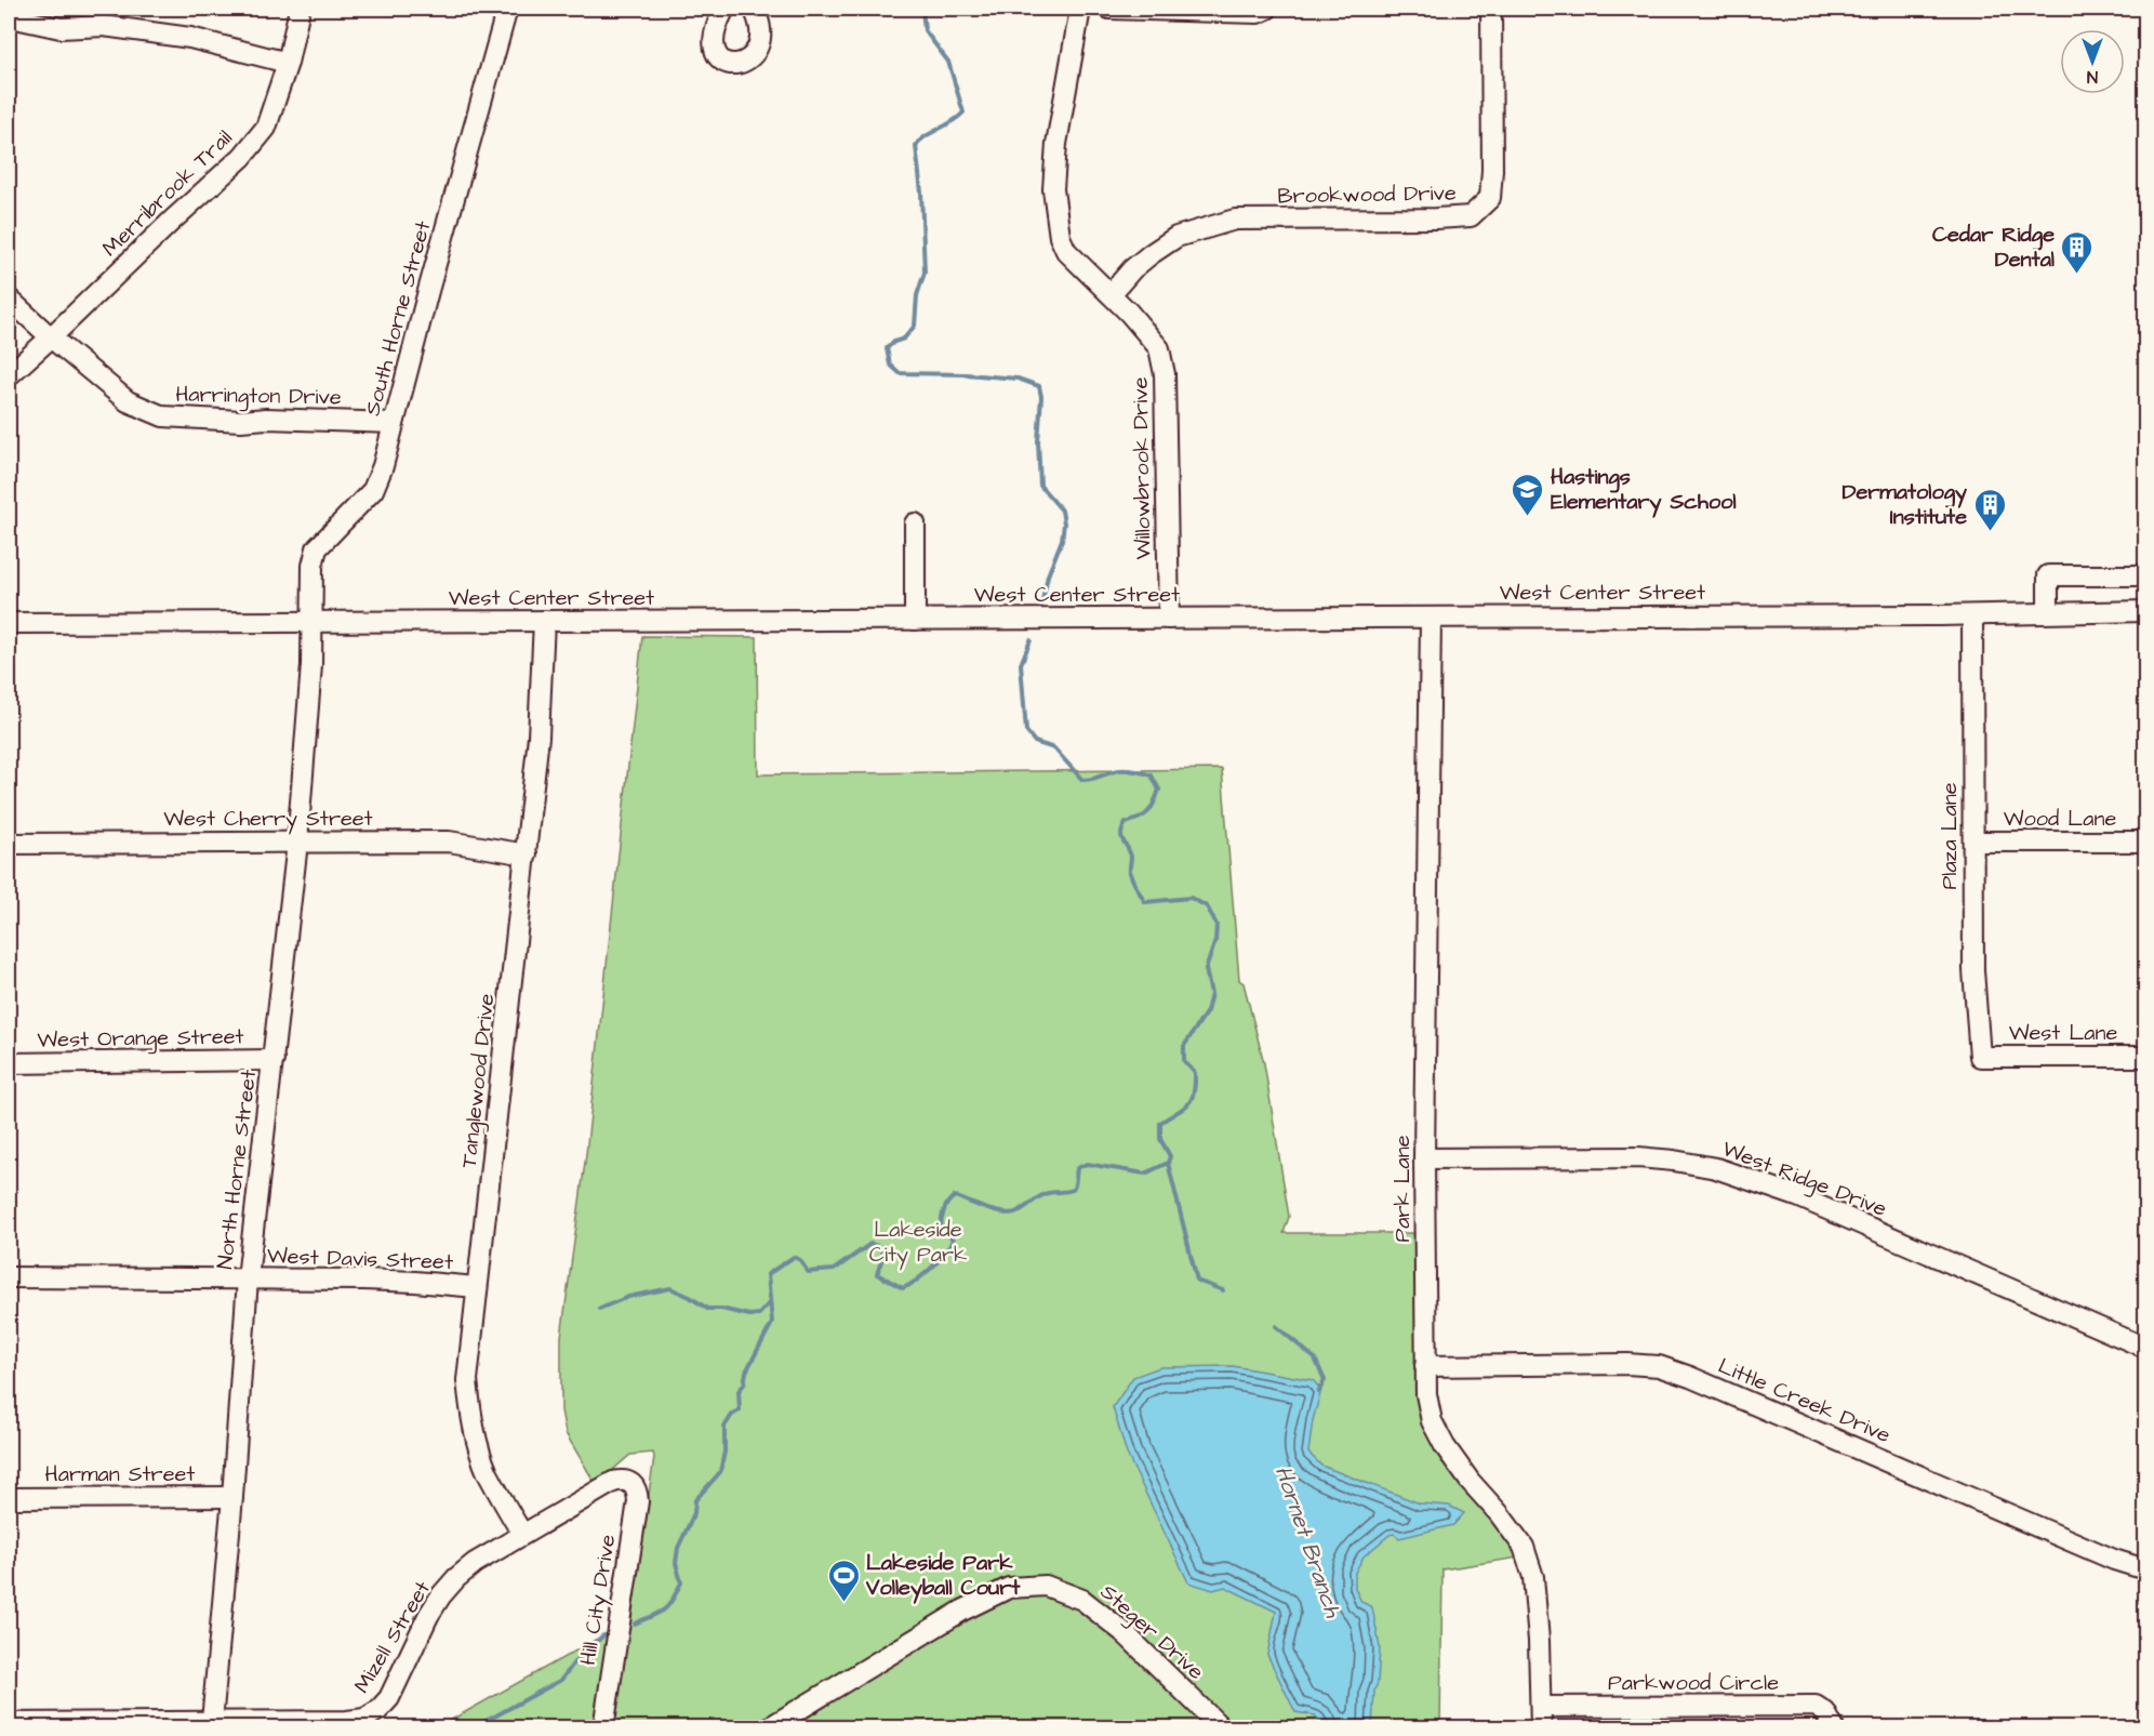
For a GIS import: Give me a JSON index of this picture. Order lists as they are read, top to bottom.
{
  "streets": {
    "street": [
      "Merribrook Trail",
      "Brookwood Drive",
      "South Horne Street",
      "Harrington Drive",
      "Willowbrook Drive",
      "West Center Street",
      "West Cherry Street",
      "Wood Lane",
      "Plaza Lane",
      "West Lane",
      "West Orange Street",
      "Tanglewood Drive",
      "North Horne Street",
      "West Ridge Drive",
      "Park Lane",
      "West Davis Street",
      "Little Creek Drive",
      "Harman Street",
      "Hill City Drive",
      "Steger Drive",
      "Mizell Street",
      "Parkwood Circle"
    ]
  },
  "crossings": [
    ["Merribrook Trail", "Harrington Drive"],
    ["Brookwood Drive", "Willowbrook Drive"],
    ["South Horne Street", "Harrington Drive"],
    ["South Horne Street", "West Center Street"],
    ["South Horne Street", "North Horne Street"],
    ["Willowbrook Drive", "West Center Street"],
    ["West Center Street", "Plaza Lane"],
    ["West Center Street", "Tanglewood Drive"],
    ["West Center Street", "North Horne Street"],
    ["West Center Street", "Park Lane"],
    ["West Cherry Street", "Tanglewood Drive"],
    ["West Cherry Street", "North Horne Street"],
    ["Wood Lane", "Plaza Lane"],
    ["Plaza Lane", "West Lane"],
    ["West Orange Street", "North Horne Street"],
    ["Tanglewood Drive", "West Davis Street"],
    ["Tanglewood Drive", "Mizell Street"],
    ["North Horne Street", "West Davis Street"],
    ["North Horne Street", "Harman Street"],
    ["North Horne Street", "Mizell Street"],
    ["West Ridge Drive", "Park Lane"],
    ["Park Lane", "Little Creek Drive"],
    ["Park Lane", "Parkwood Circle"],
    ["Hill City Drive", "Mizell Street"]
  ],
  "water": ["Hornet Branch"],
  "parks": ["Lakeside City Park"],
  "places": {
    "building": ["Cedar Ridge Dental", "Dermatology Institute"],
    "school or university": ["Hastings Elementary School"],
    "sports": ["Lakeside Park Volleyball Court"]
  },
  "north": "bottom"
}
